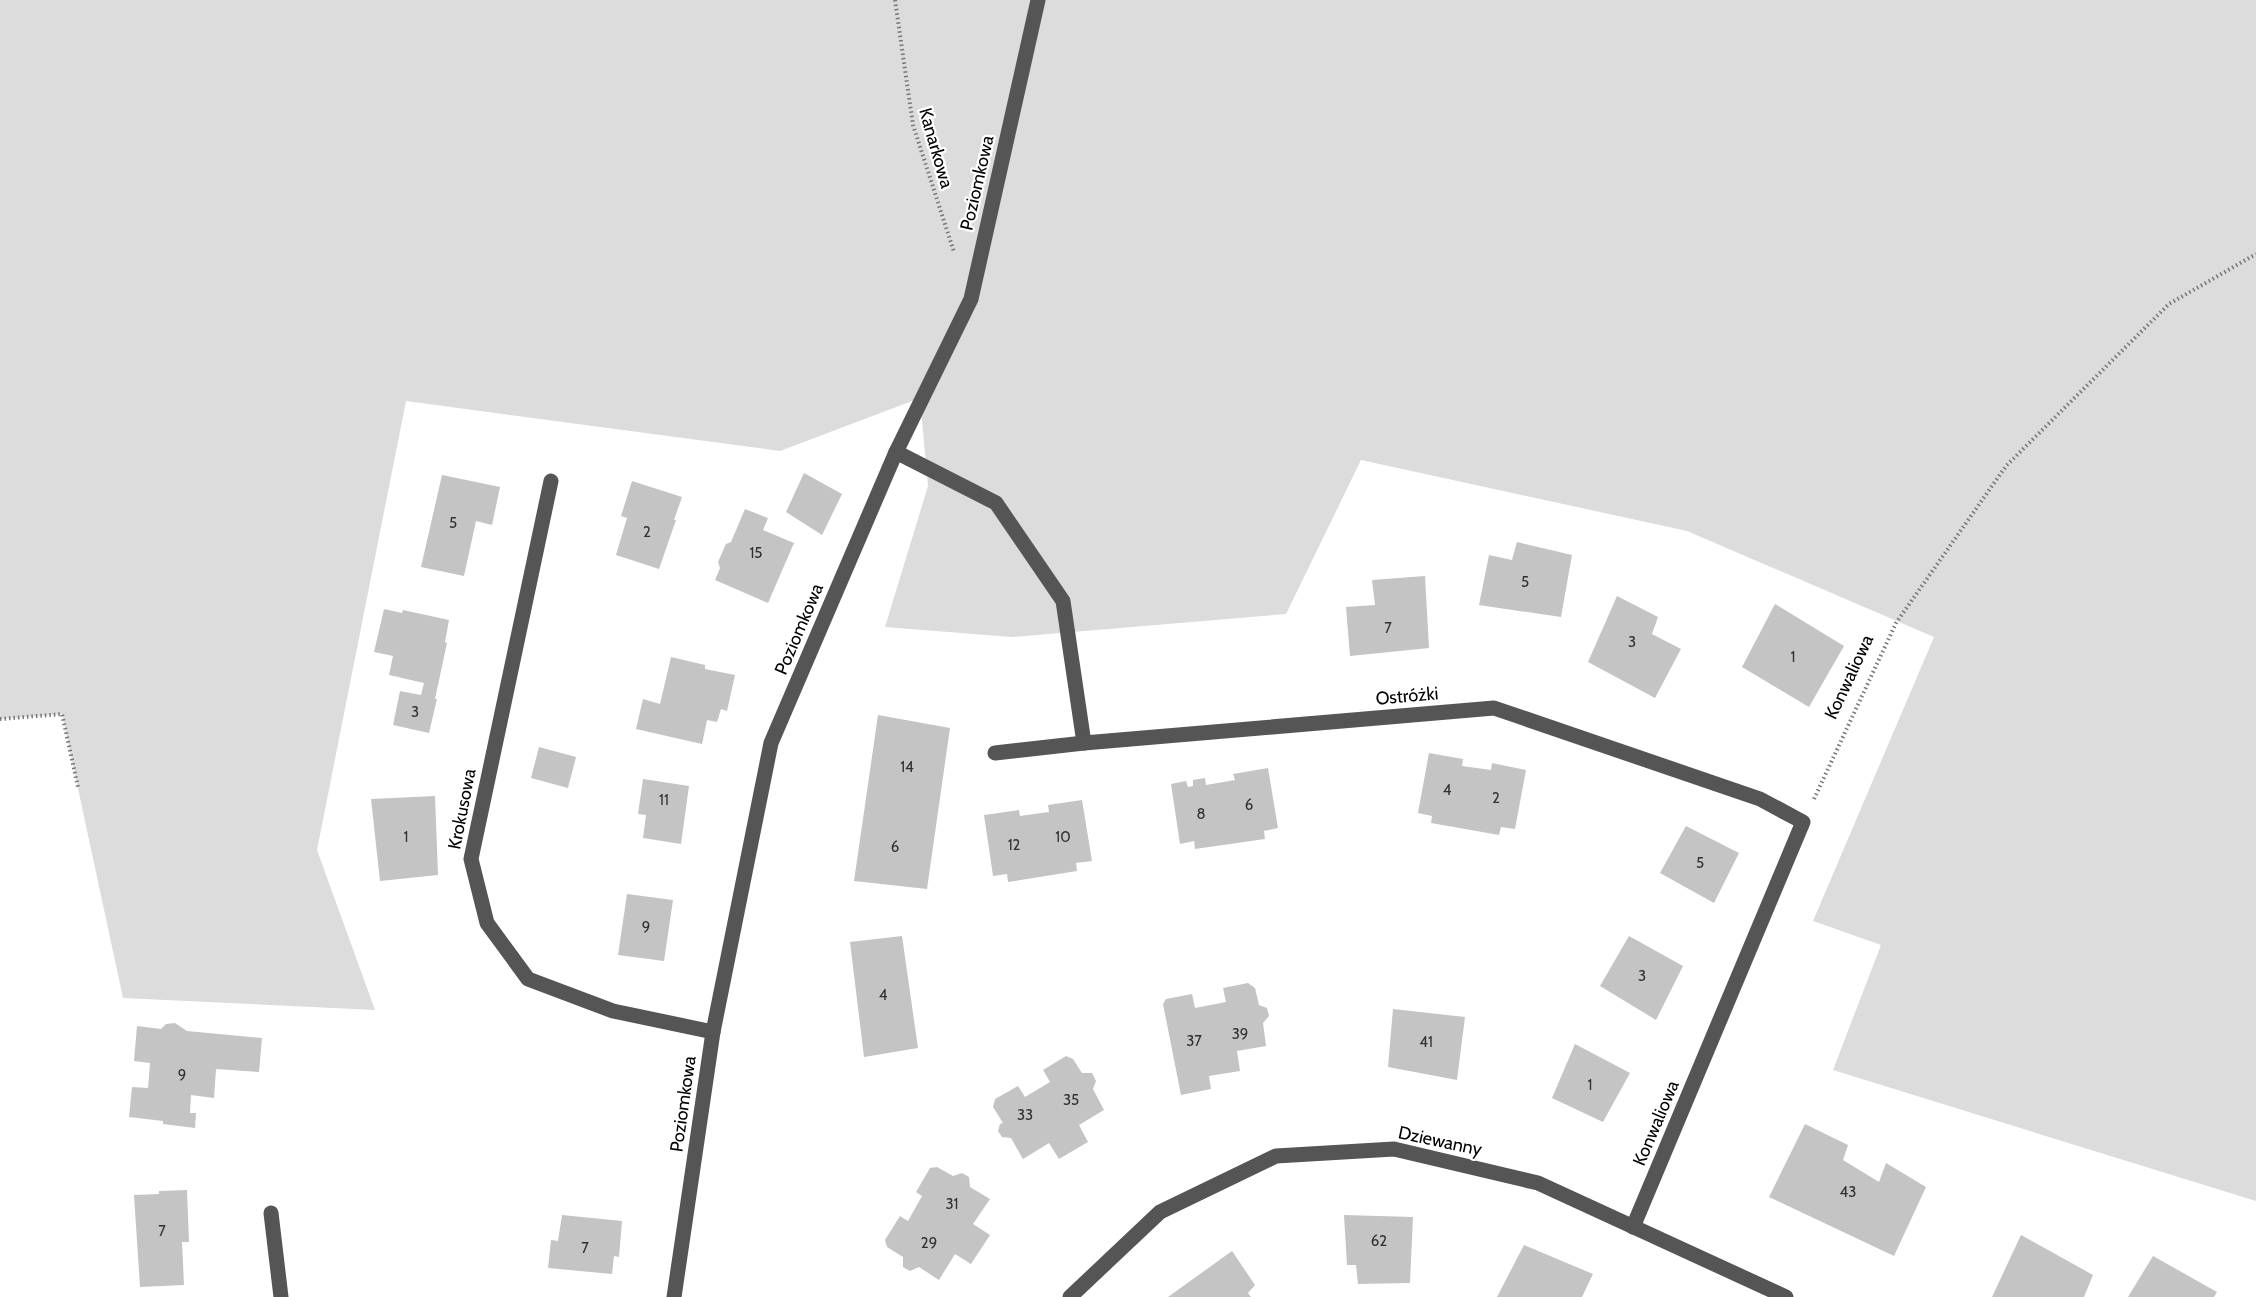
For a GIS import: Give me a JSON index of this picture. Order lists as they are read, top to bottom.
{
  "streets": {
    "street": [
      "Poziomkowa",
      "Konwaliowa",
      "Ostróżki",
      "Krokusowa",
      "Dziewanny"
    ],
    "path": ["Kanarkowa"]
  },
  "crossings": [
    ["Poziomkowa", "Krokusowa"],
    ["Konwaliowa", "Ostróżki"],
    ["Konwaliowa", "Dziewanny"]
  ],
  "house_numbers": [
    "5",
    "2",
    "15",
    "5",
    "7",
    "3",
    "1",
    "3",
    "14",
    "4",
    "2",
    "11",
    "6",
    "8",
    "1",
    "10",
    "12",
    "6",
    "5",
    "9",
    "3",
    "4",
    "39",
    "37",
    "41",
    "9",
    "1",
    "35",
    "33",
    "43",
    "31",
    "7",
    "62",
    "29",
    "7"
  ]
}
